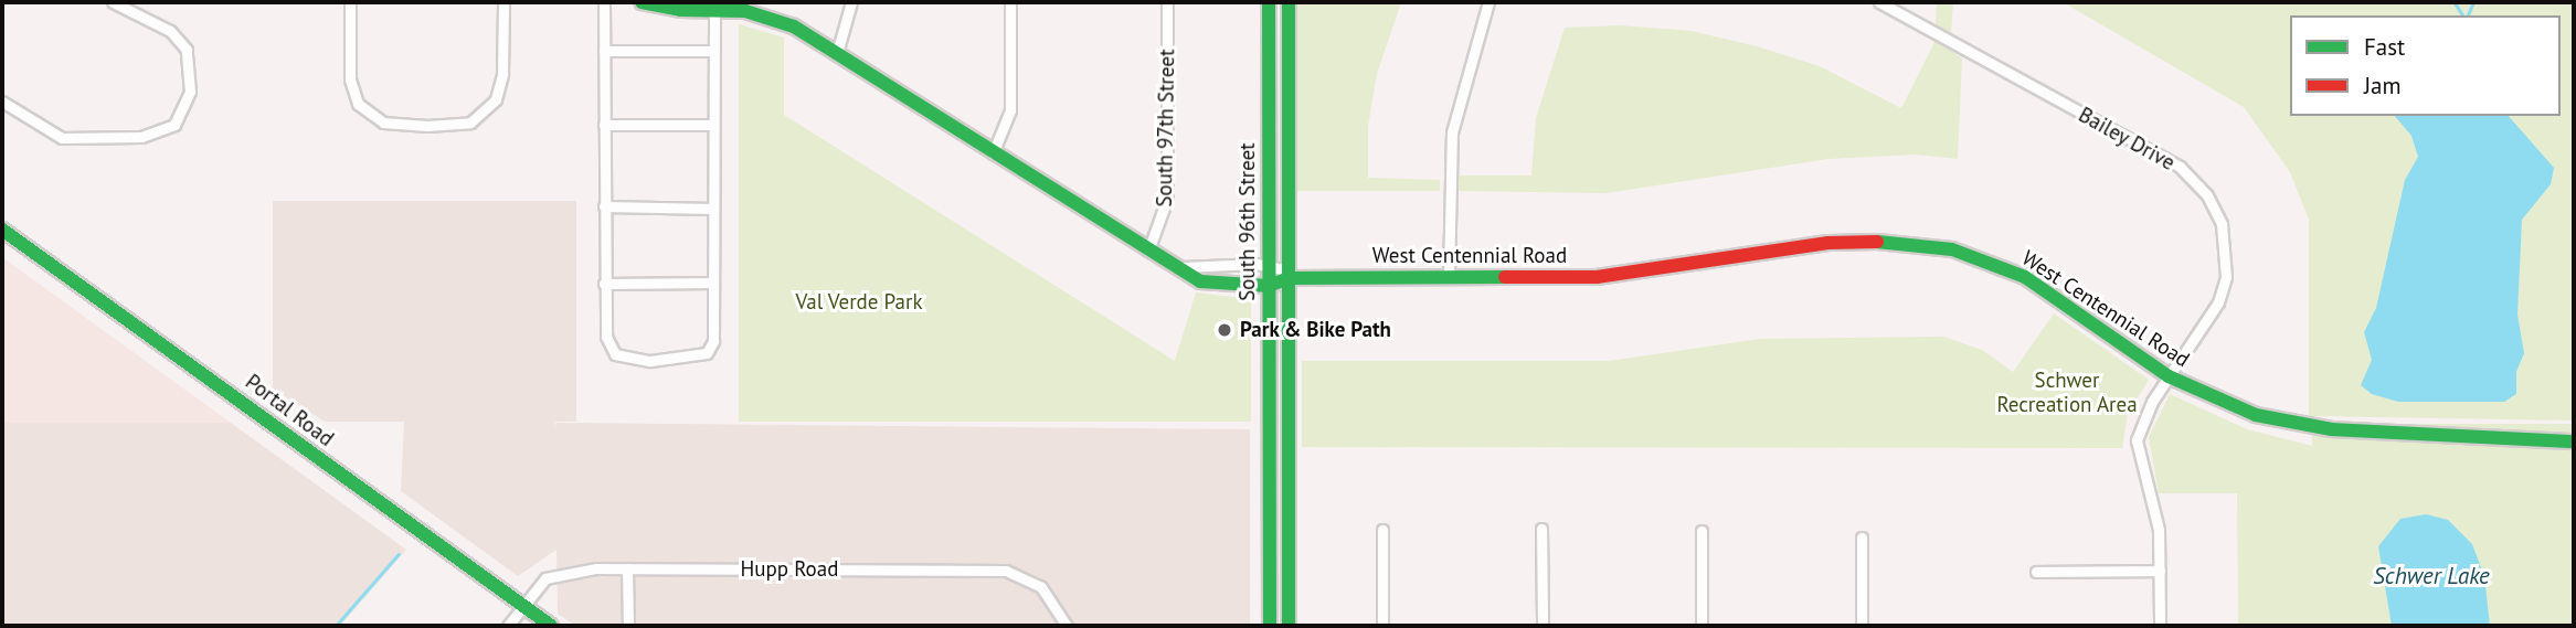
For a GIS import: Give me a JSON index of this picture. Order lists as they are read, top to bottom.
{
  "streets": {
    "street": [
      "South 97th Street",
      "Bailey Drive",
      "South 96th Street",
      "West Centennial Road",
      "Portal Road",
      "Hupp Road"
    ]
  },
  "crossings": [
    ["South 97th Street", "West Centennial Road"],
    ["Bailey Drive", "West Centennial Road"],
    ["South 96th Street", "West Centennial Road"],
    ["Portal Road", "Hupp Road"]
  ],
  "water": ["Schwer Lake"],
  "parks": ["Val Verde Park", "Schwer Recreation Area"],
  "places": ["Park & Bike Path"],
  "legend": ["Fast", "Jam"]
}
